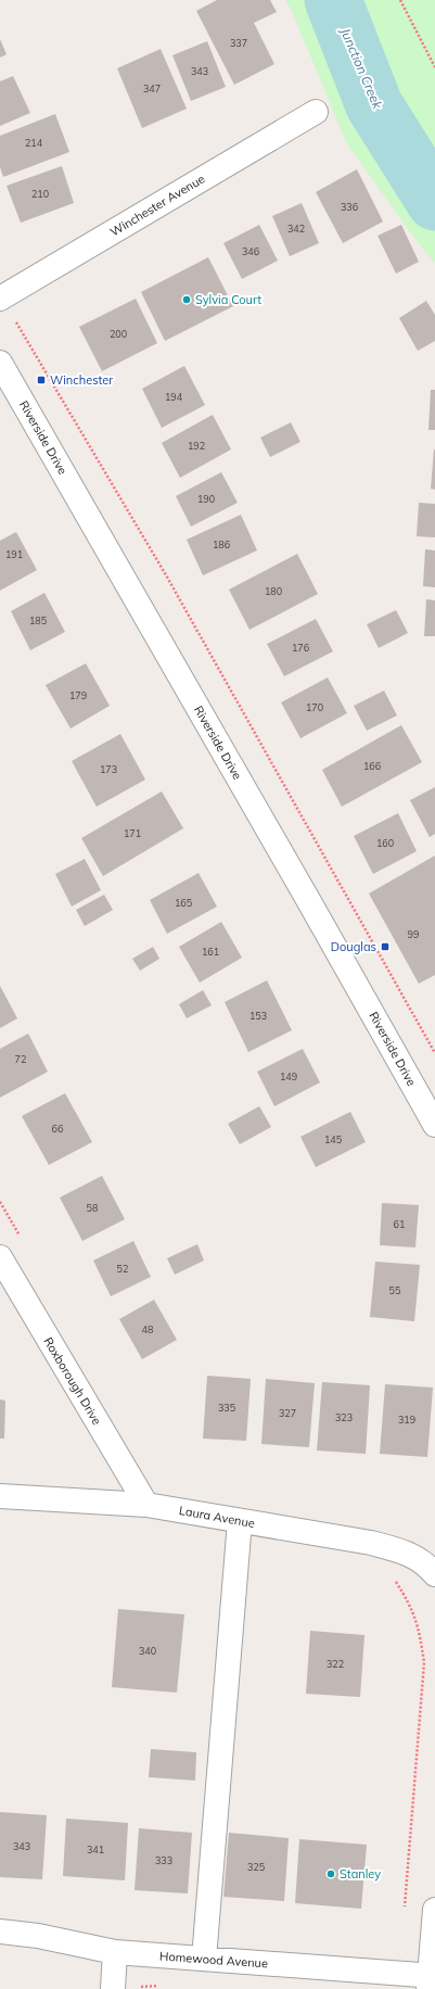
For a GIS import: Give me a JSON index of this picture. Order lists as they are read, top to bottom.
{
  "streets": {
    "street": [
      "Winchester Avenue",
      "Riverside Drive",
      "Roxborough Drive",
      "Laura Avenue",
      "Homewood Avenue"
    ]
  },
  "crossings": [
    ["Roxborough Drive", "Laura Avenue"]
  ],
  "water": ["Junction Creek"],
  "places": {
    "other": ["Sylvia Court", "Stanley"],
    "transit": ["Winchester", "Douglas"]
  },
  "house_numbers": [
    "337",
    "343",
    "347",
    "214",
    "210",
    "336",
    "342",
    "346",
    "200",
    "194",
    "192",
    "190",
    "186",
    "191",
    "180",
    "185",
    "176",
    "179",
    "170",
    "166",
    "173",
    "171",
    "160",
    "165",
    "99",
    "161",
    "153",
    "72",
    "149",
    "66",
    "145",
    "58",
    "61",
    "52",
    "55",
    "48",
    "335",
    "327",
    "323",
    "319",
    "340",
    "322",
    "343",
    "341",
    "333",
    "325"
  ]
}
